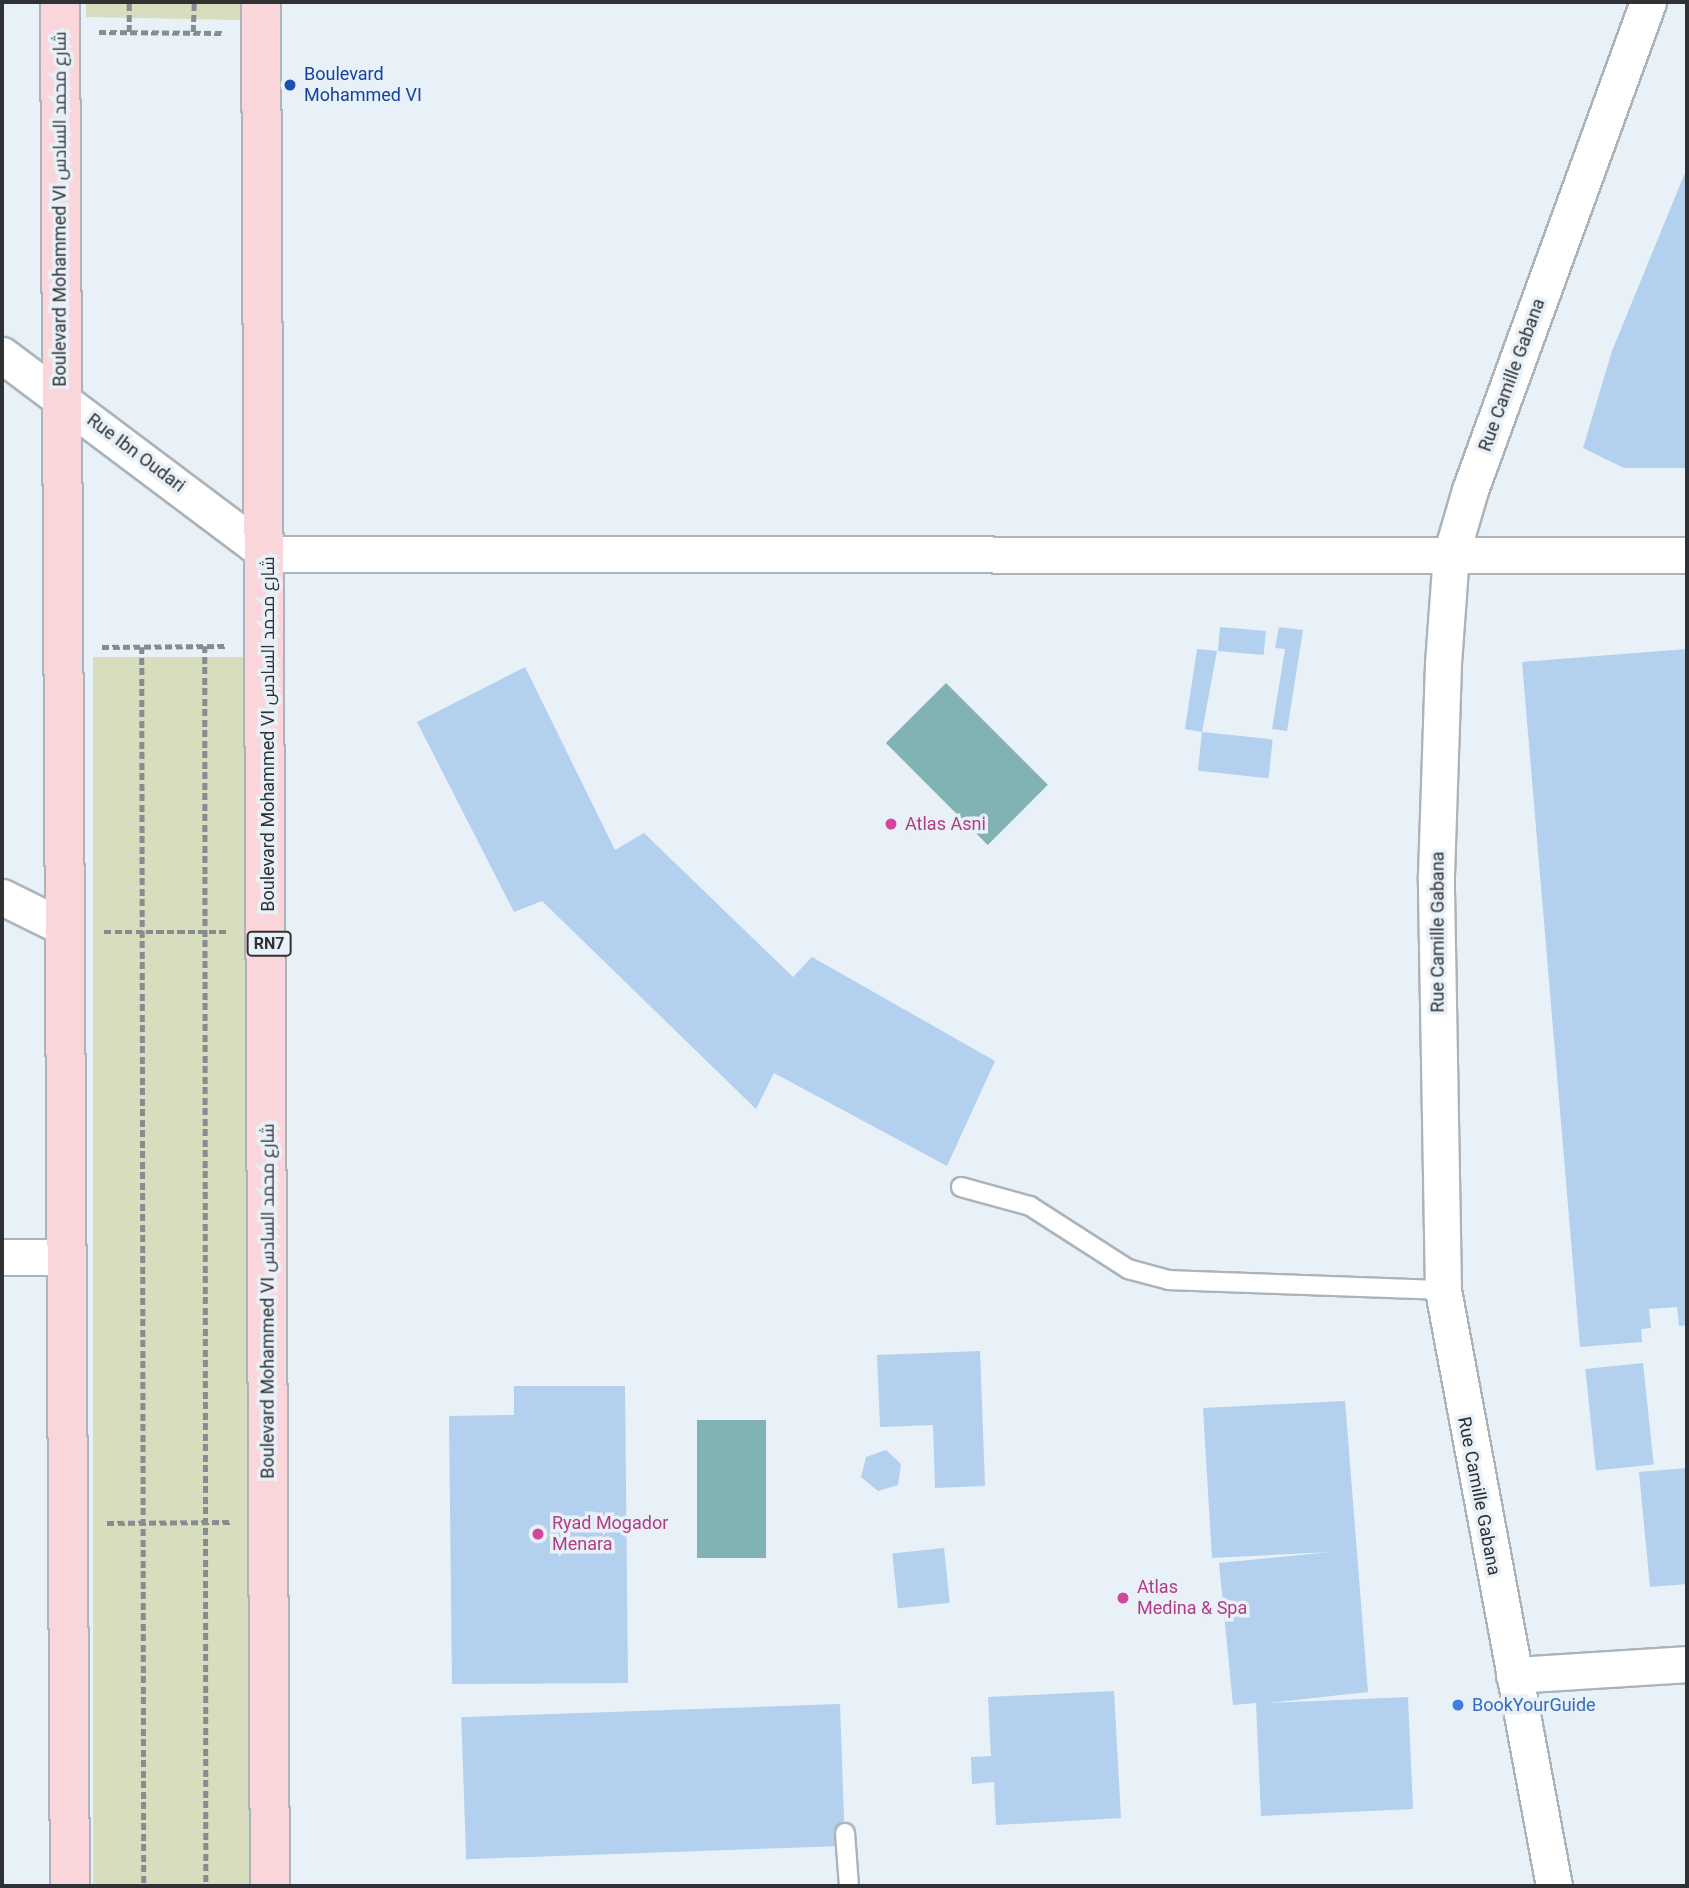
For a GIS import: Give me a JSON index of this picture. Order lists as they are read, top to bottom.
{
  "streets": {
    "main road": ["Boulevard Mohammed VI شارع محمد السادس", "RN7"],
    "street": ["Rue Camille Gabana", "Rue Ibn Oudari"]
  },
  "crossings": [
    ["Boulevard Mohammed VI شارع محمد السادس", "Rue Ibn Oudari"]
  ],
  "places": [
    "Boulevard Mohammed VI",
    "Atlas Asni",
    "Ryad Mogador Menara",
    "Atlas Medina & Spa",
    "BookYourGuide"
  ]
}
